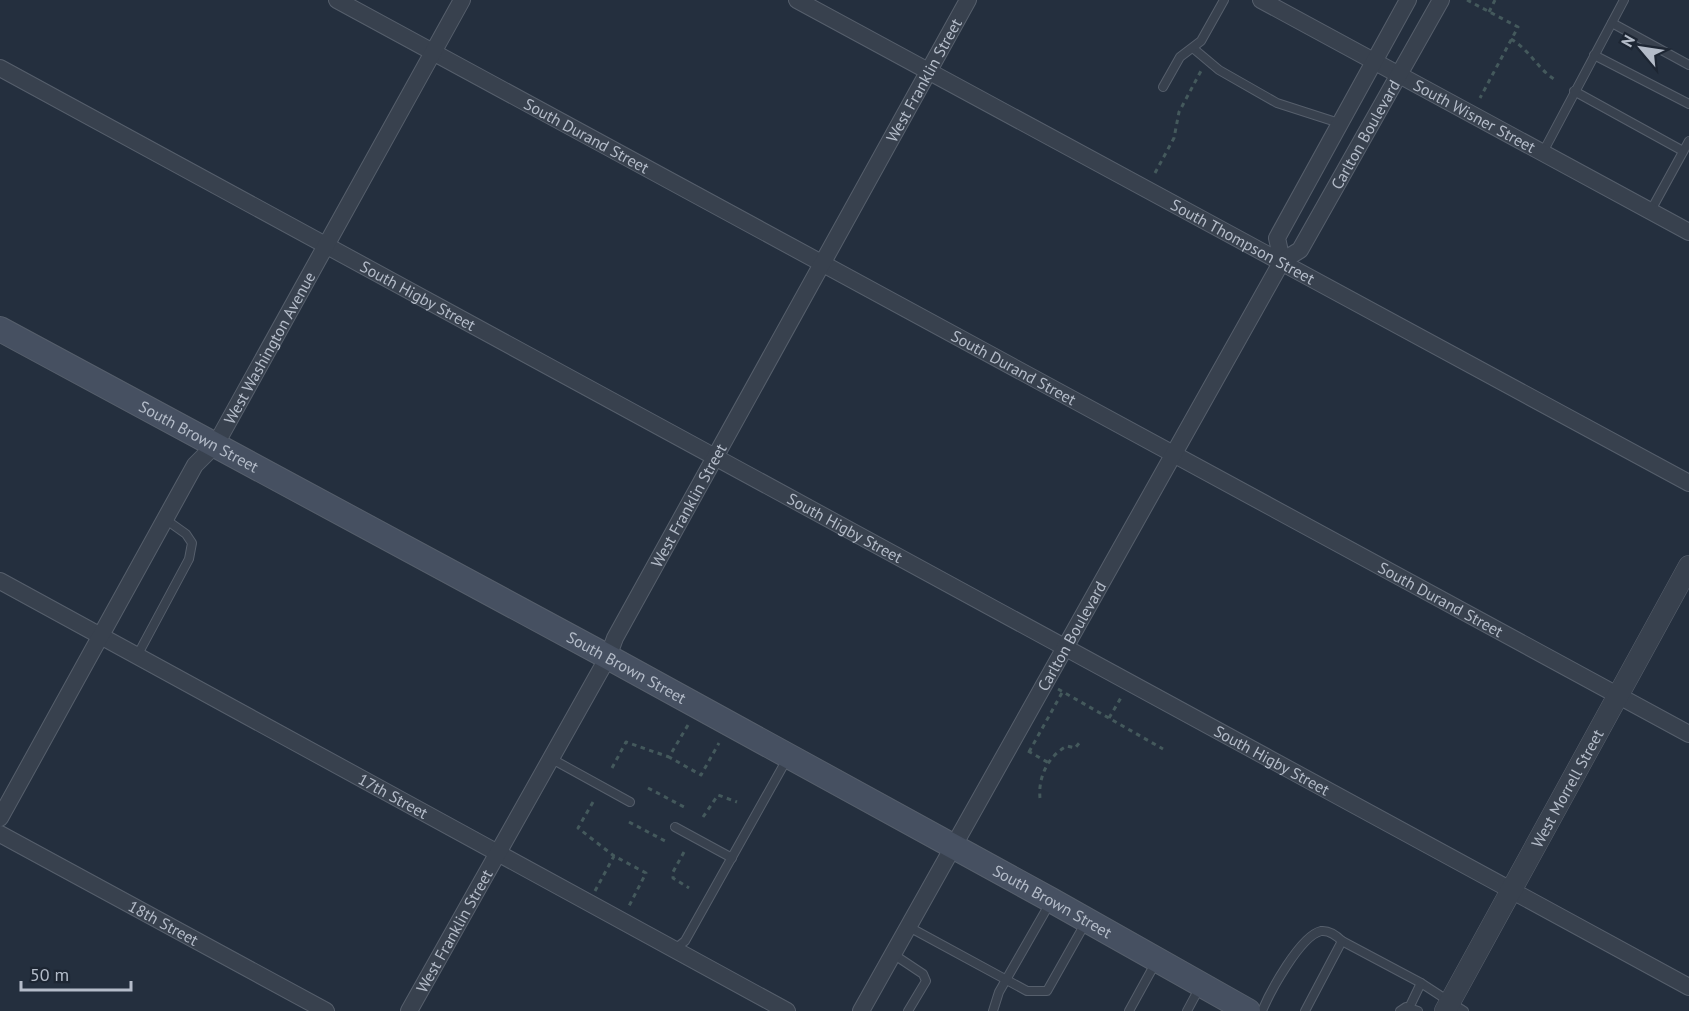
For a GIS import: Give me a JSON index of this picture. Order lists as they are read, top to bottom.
{
  "streets": {
    "main road": ["South Brown Street"],
    "street": [
      "West Franklin Street",
      "South Wisner Street",
      "Carlton Boulevard",
      "South Durand Street",
      "South Thompson Street",
      "South Higby Street",
      "West Washington Avenue",
      "West Morrell Street",
      "17th Street",
      "18th Street"
    ]
  },
  "crossings": [
    ["West Franklin Street", "South Durand Street"],
    ["West Franklin Street", "South Thompson Street"],
    ["West Franklin Street", "South Higby Street"],
    ["West Franklin Street", "South Brown Street"],
    ["West Franklin Street", "17th Street"],
    ["South Wisner Street", "Carlton Boulevard"],
    ["Carlton Boulevard", "South Durand Street"],
    ["Carlton Boulevard", "South Thompson Street"],
    ["Carlton Boulevard", "South Higby Street"],
    ["Carlton Boulevard", "South Brown Street"],
    ["South Durand Street", "West Washington Avenue"],
    ["South Durand Street", "West Morrell Street"],
    ["South Higby Street", "West Washington Avenue"],
    ["South Higby Street", "West Morrell Street"],
    ["West Washington Avenue", "South Brown Street"],
    ["West Washington Avenue", "17th Street"]
  ],
  "scale_bar": "50 m",
  "north": "top left"
}
